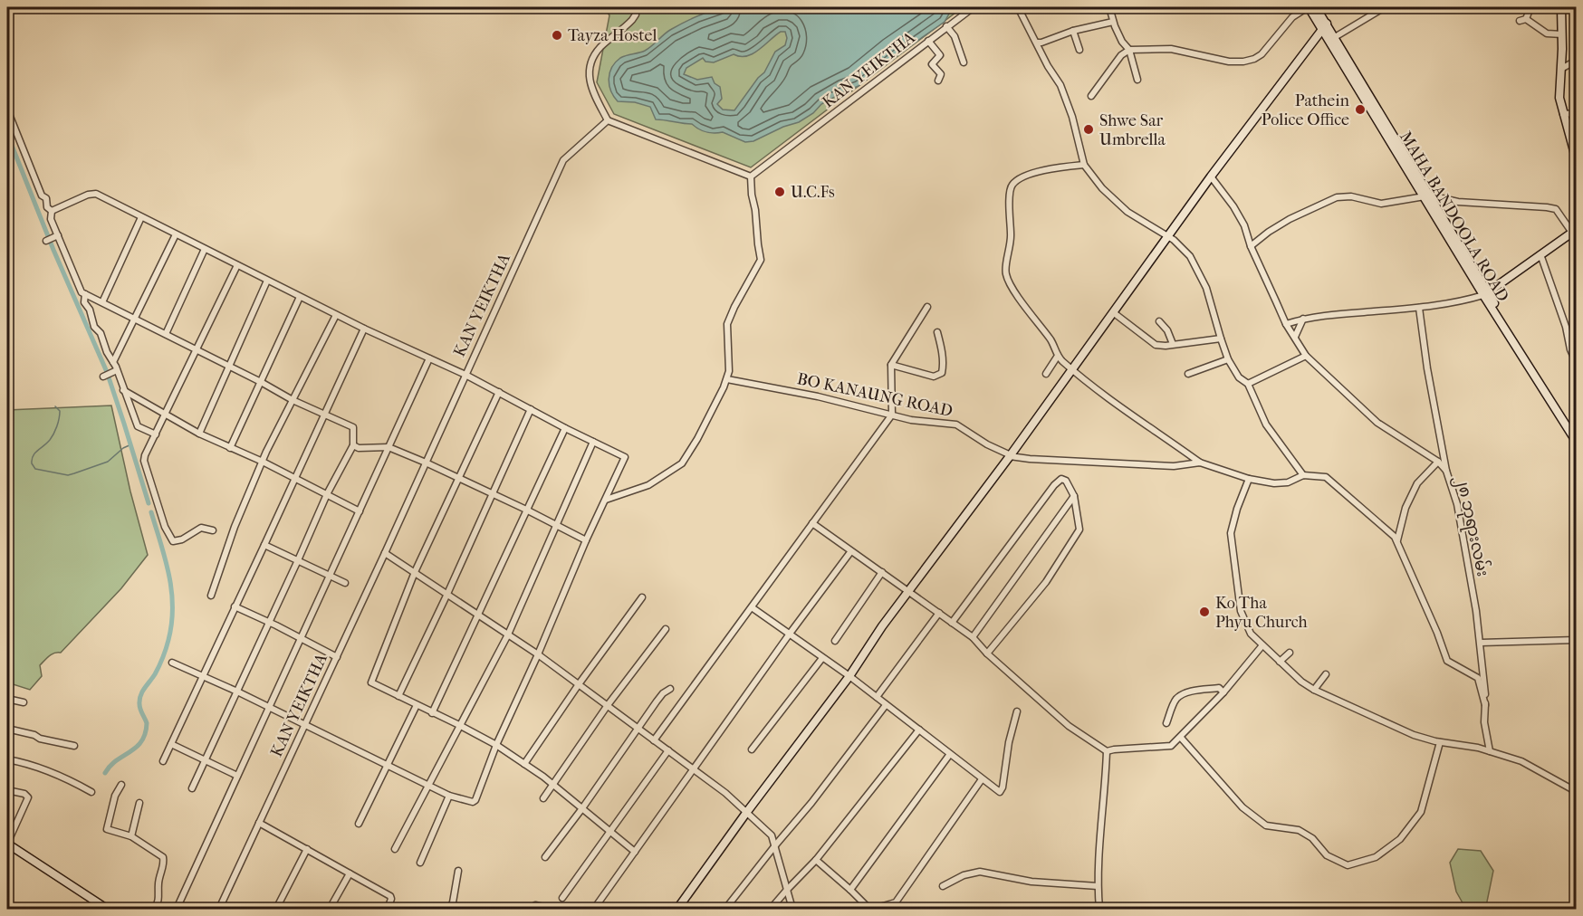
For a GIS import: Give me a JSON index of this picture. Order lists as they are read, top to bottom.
{
  "streets": {
    "street": [
      "KAN YEIKTHA",
      "MAHA BANDOOLA ROAD",
      "BO KANAUNG ROAD",
      "၂၈ ဘုရားလမ်း"
    ]
  },
  "places": [
    "Tayza Hostel",
    "Pathein Police Office",
    "Shwe Sar Umbrella",
    "U.C.Fs",
    "Ko Tha Phyu Church"
  ]
}
